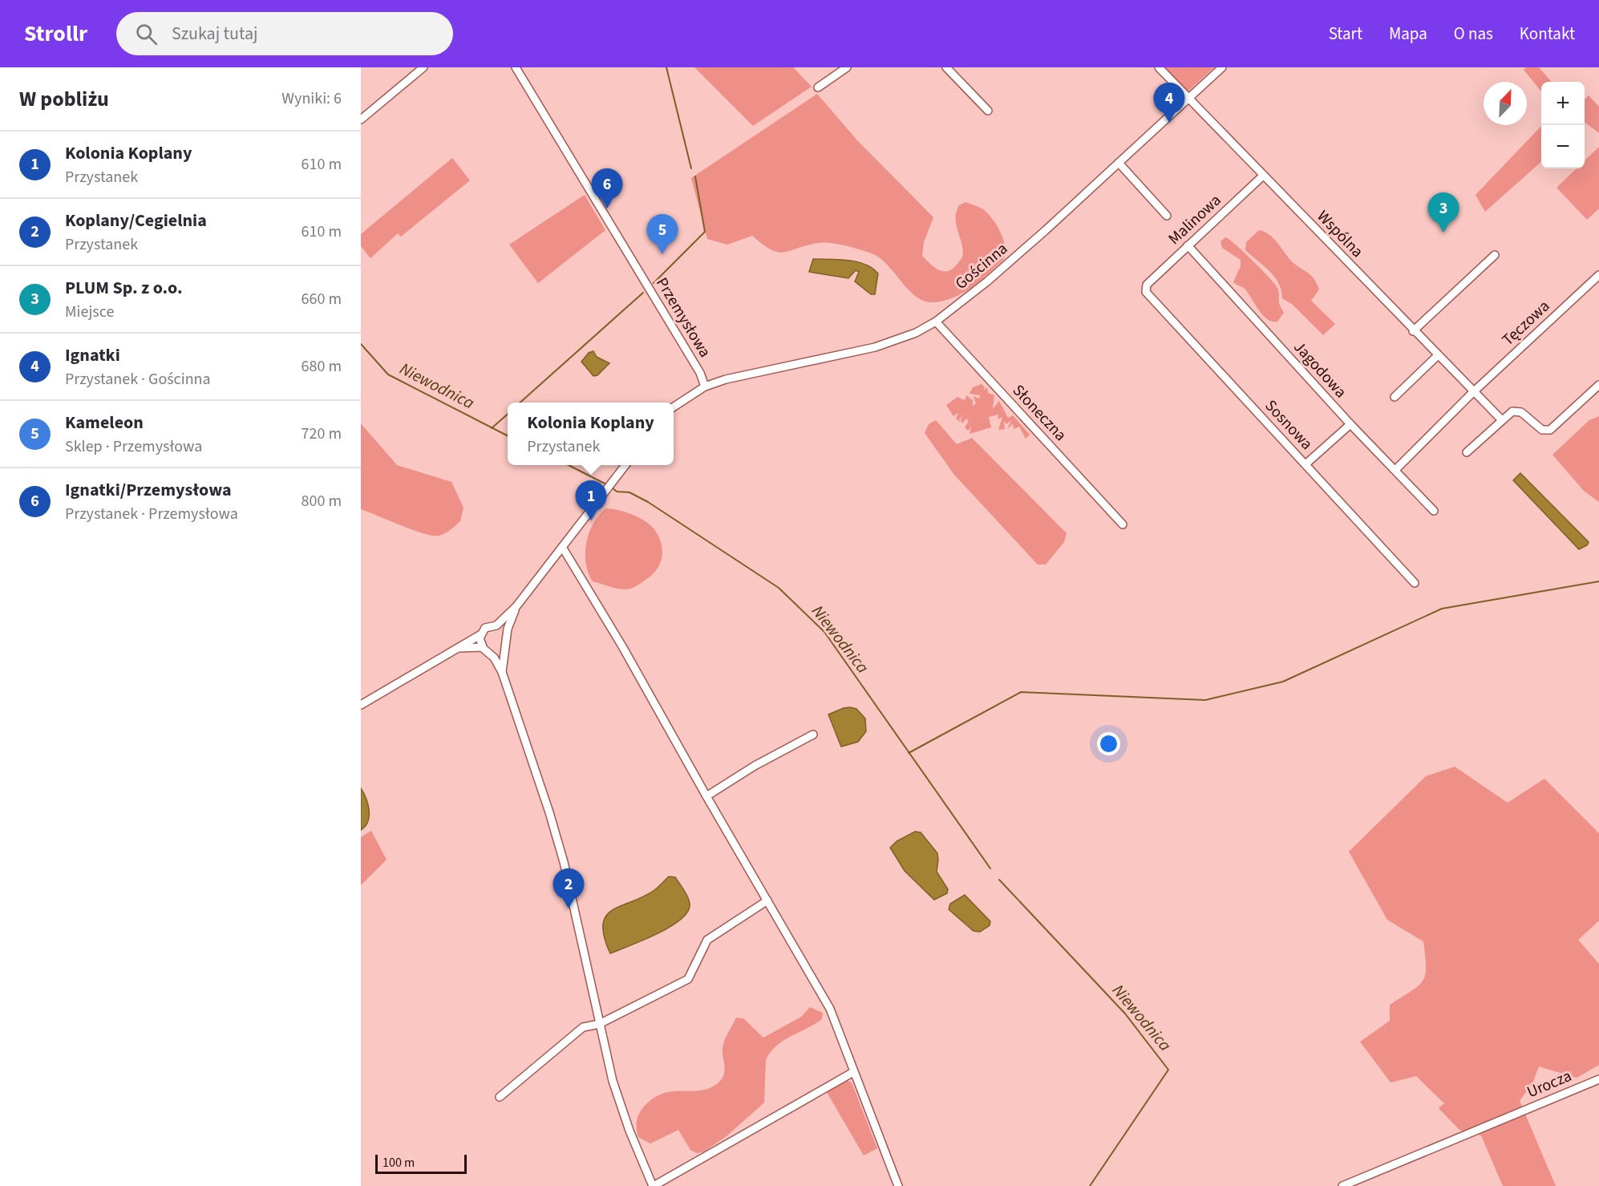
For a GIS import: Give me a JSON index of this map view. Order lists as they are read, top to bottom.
{
  "streets": {
    "street": [
      "Malinowa",
      "Wspólna",
      "Gościnna",
      "Przemysłowa",
      "Tęczowa",
      "Jagodowa",
      "Słoneczna",
      "Sosnowa",
      "Urocza"
    ]
  },
  "crossings": [
    ["Malinowa", "Wspólna"],
    ["Malinowa", "Jagodowa"],
    ["Malinowa", "Sosnowa"],
    ["Wspólna", "Gościnna"],
    ["Wspólna", "Tęczowa"],
    ["Gościnna", "Przemysłowa"],
    ["Gościnna", "Słoneczna"],
    ["Tęczowa", "Jagodowa"]
  ],
  "water": ["Niewodnica"],
  "scale_bar": "100 m",
  "north": "top right",
  "page": {
    "header": "Strollr",
    "search": "Szukaj tutaj",
    "nav": [
      "Start",
      "Mapa",
      "O nas",
      "Kontakt"
    ],
    "heading": ["W pobliżu", "Wyniki: 6"],
    "map_buttons": ["+", "−"],
    "pins": [
      "4",
      "6",
      "3",
      "5",
      "1",
      "2"
    ],
    "list": [
      {
        "mark": "1",
        "name": "Kolonia Koplany",
        "note": "Przystanek",
        "value": "610 m"
      },
      {
        "mark": "2",
        "name": "Koplany/Cegielnia",
        "note": "Przystanek",
        "value": "610 m"
      },
      {
        "mark": "3",
        "name": "PLUM Sp. z o.o.",
        "note": "Miejsce",
        "value": "660 m"
      },
      {
        "mark": "4",
        "name": "Ignatki",
        "note": "Przystanek · Gościnna",
        "value": "680 m"
      },
      {
        "mark": "5",
        "name": "Kameleon",
        "note": "Sklep · Przemysłowa",
        "value": "720 m"
      },
      {
        "mark": "6",
        "name": "Ignatki/Przemysłowa",
        "note": "Przystanek · Przemysłowa",
        "value": "800 m"
      }
    ],
    "popup": ["Kolonia Koplany", "Przystanek"],
    "scale": "100 m"
  }
}
